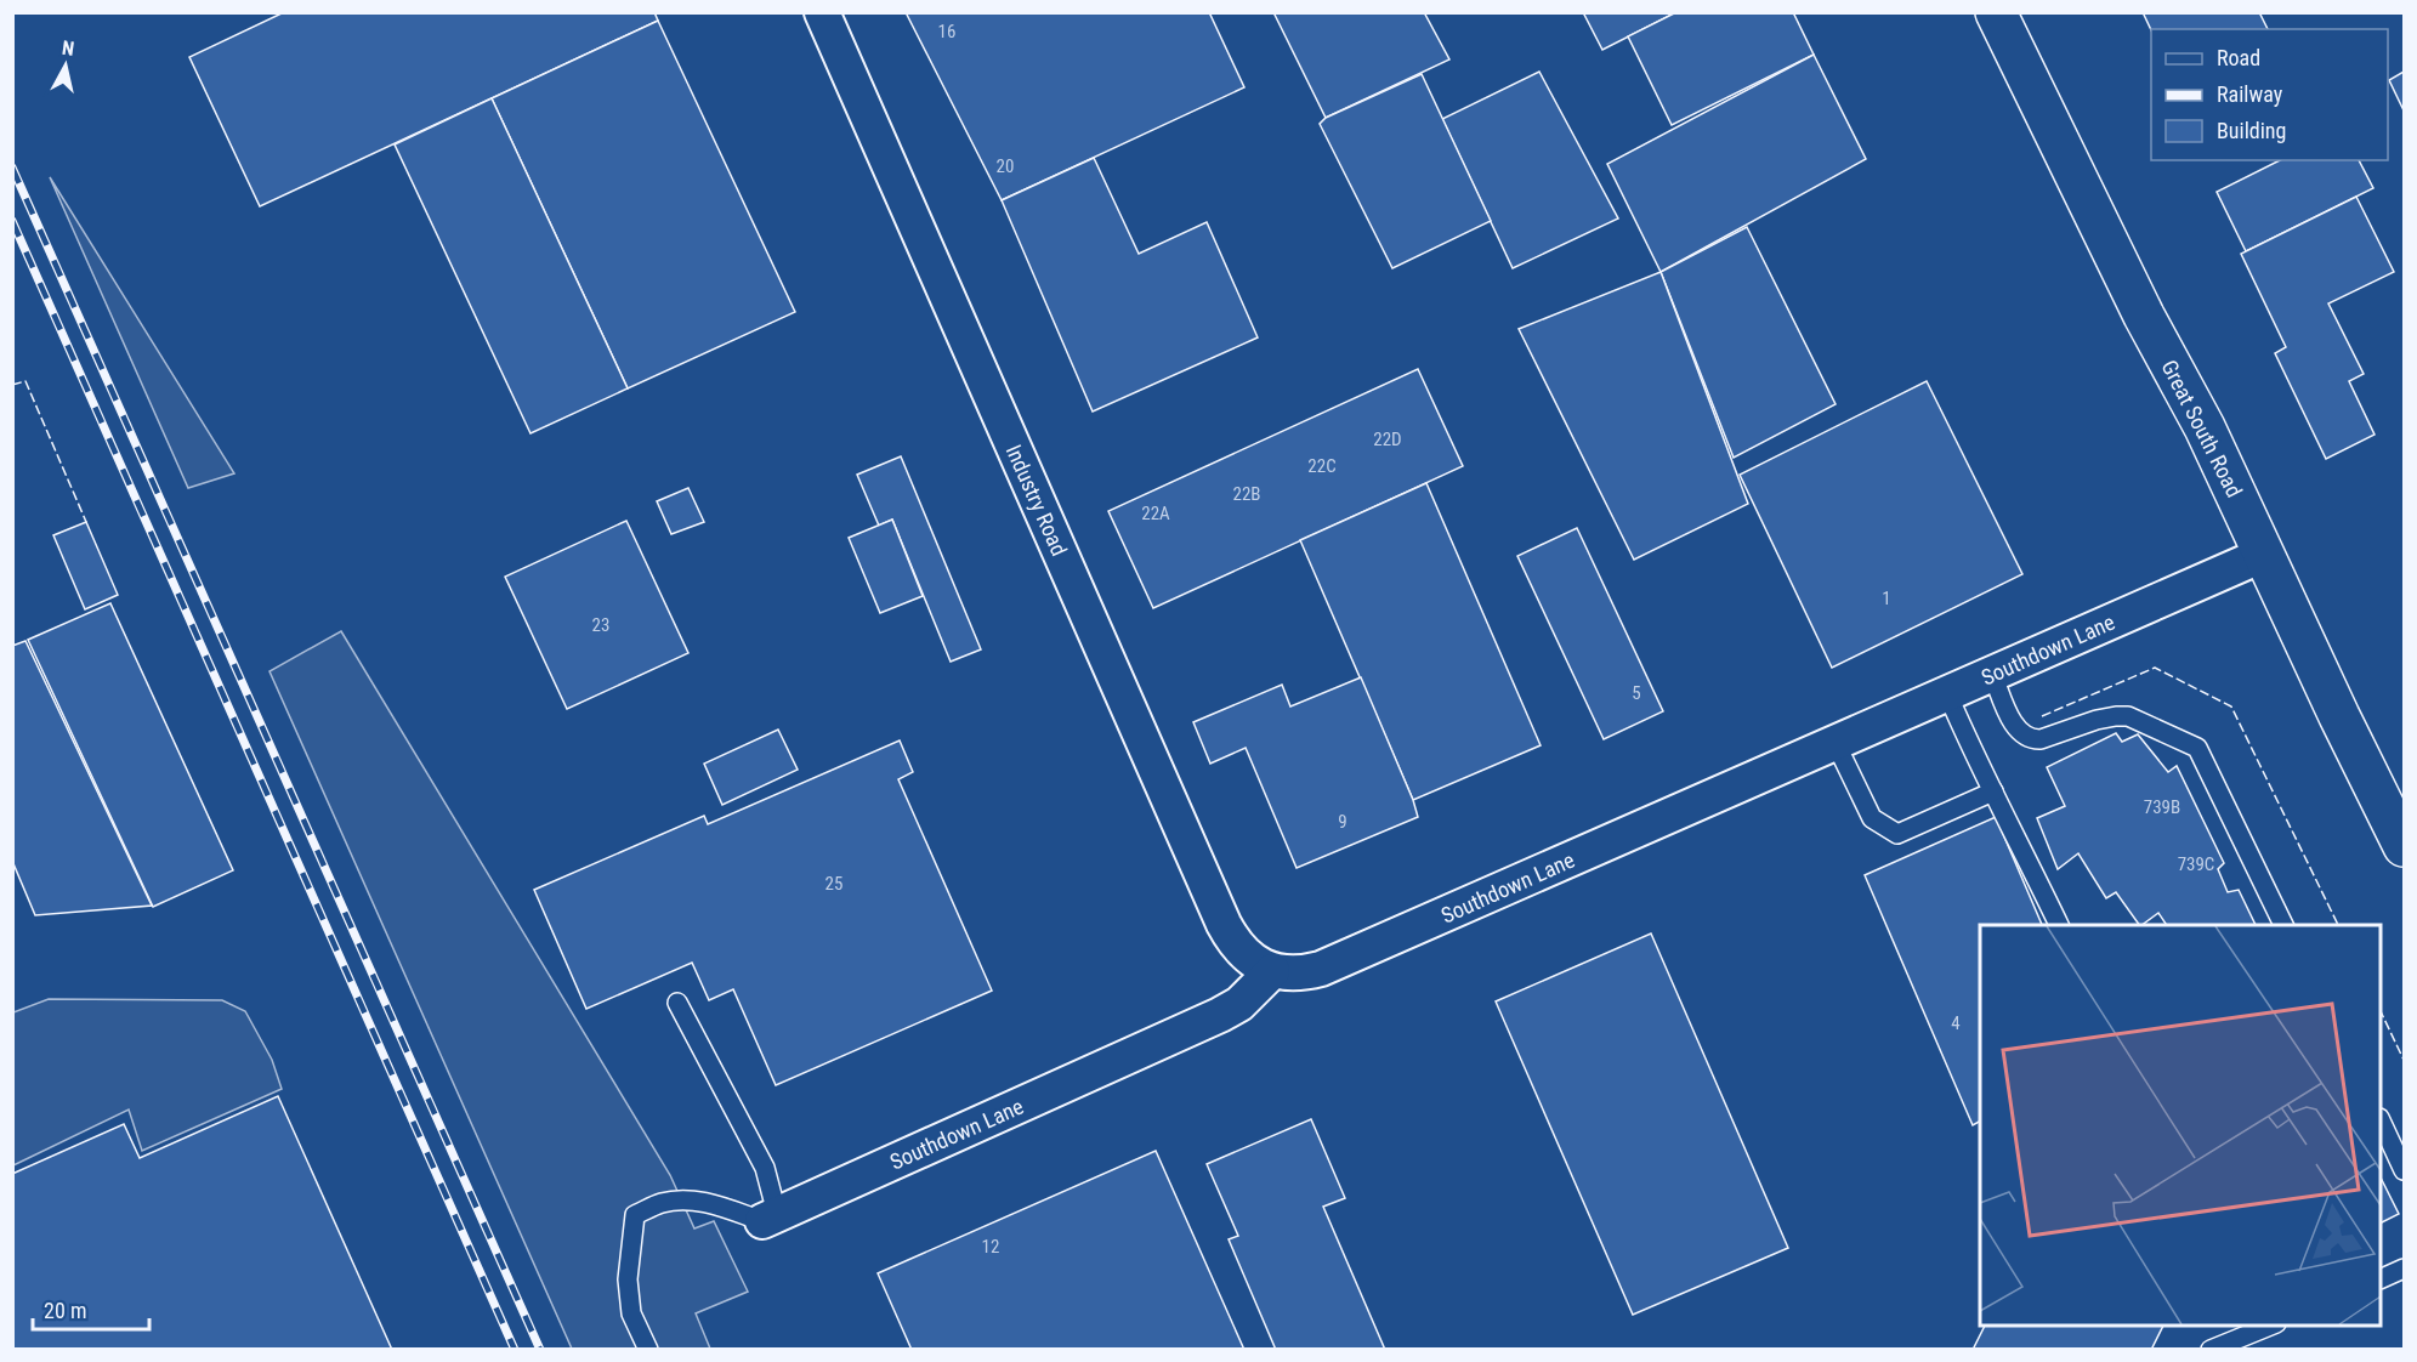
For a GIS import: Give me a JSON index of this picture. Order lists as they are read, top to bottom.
{
  "streets": {
    "main road": ["Great South Road"],
    "street": ["Industry Road", "Southdown Lane"]
  },
  "crossings": [
    ["Great South Road", "Southdown Lane"],
    ["Industry Road", "Southdown Lane"]
  ],
  "house_numbers": [
    "16",
    "20",
    "22D",
    "22C",
    "22B",
    "22A",
    "1",
    "23",
    "5",
    "739B",
    "9",
    "739C",
    "25",
    "4",
    "12"
  ],
  "legend": ["Road", "Railway", "Building"],
  "scale_bar": "20 m",
  "north": "top"
}
